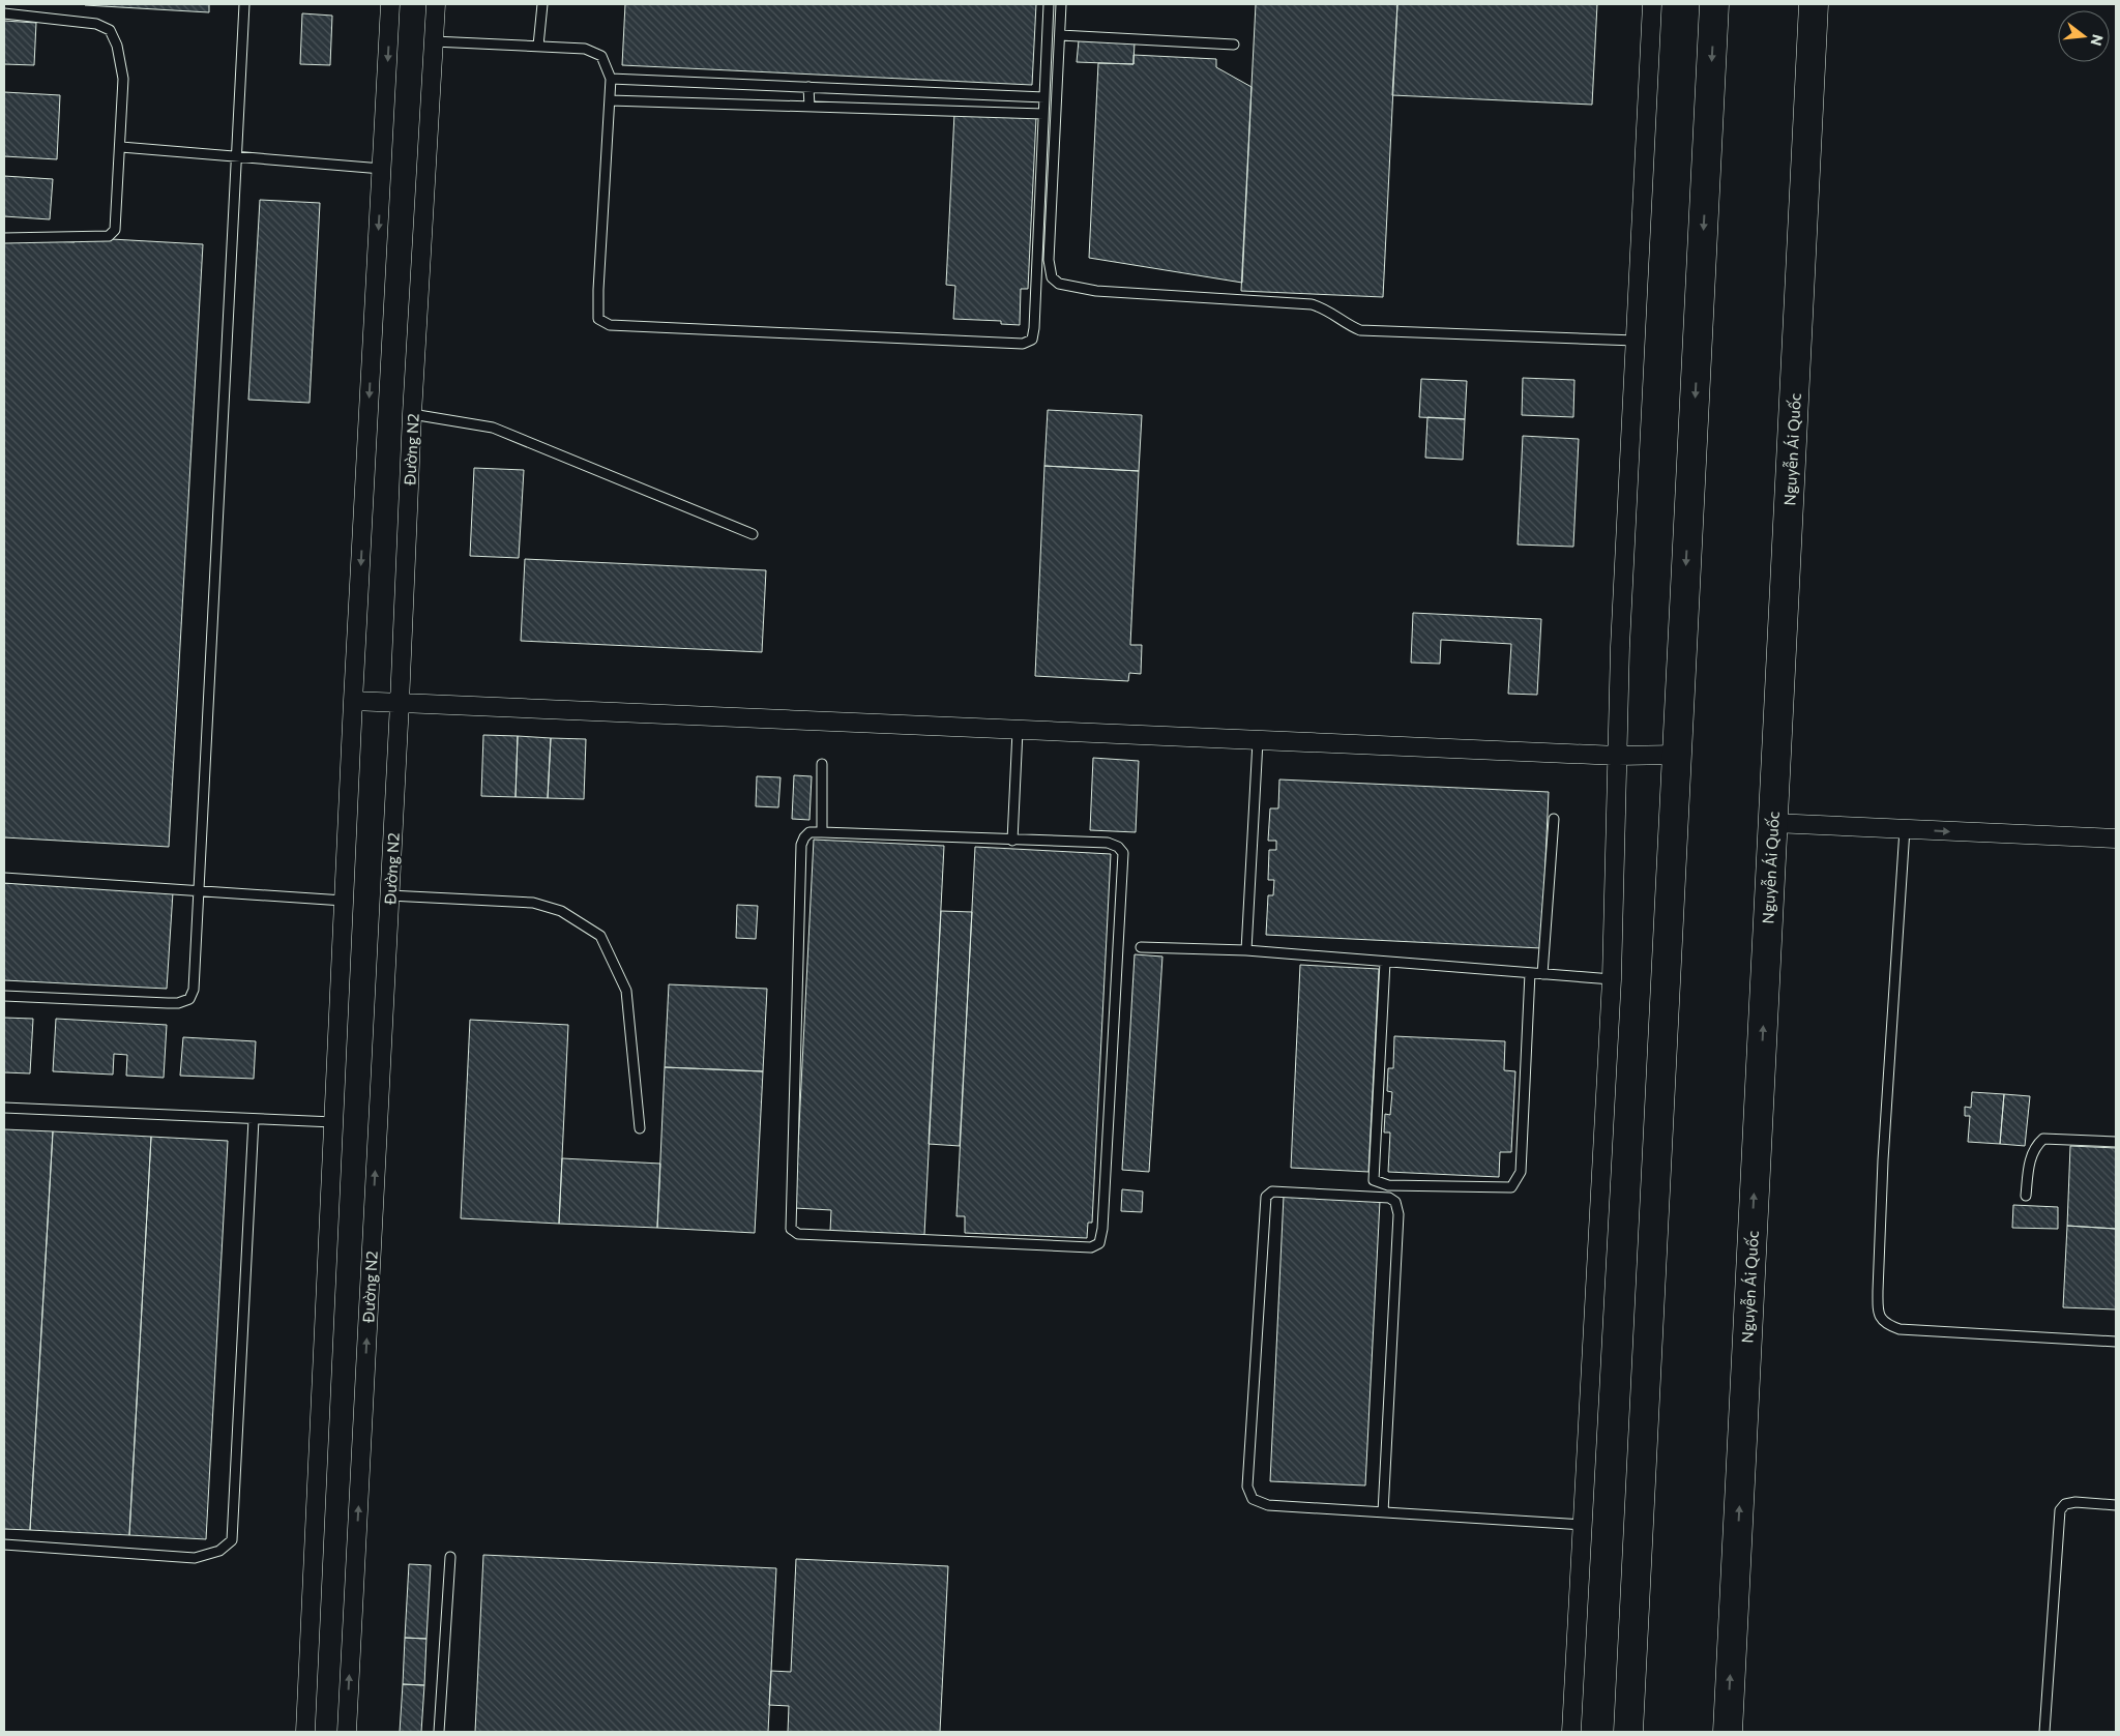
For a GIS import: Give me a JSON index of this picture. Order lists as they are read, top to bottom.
{
  "streets": {
    "main road": ["Nguyễn Ái Quốc"],
    "street": ["Đường N2"]
  },
  "north": "right"
}
